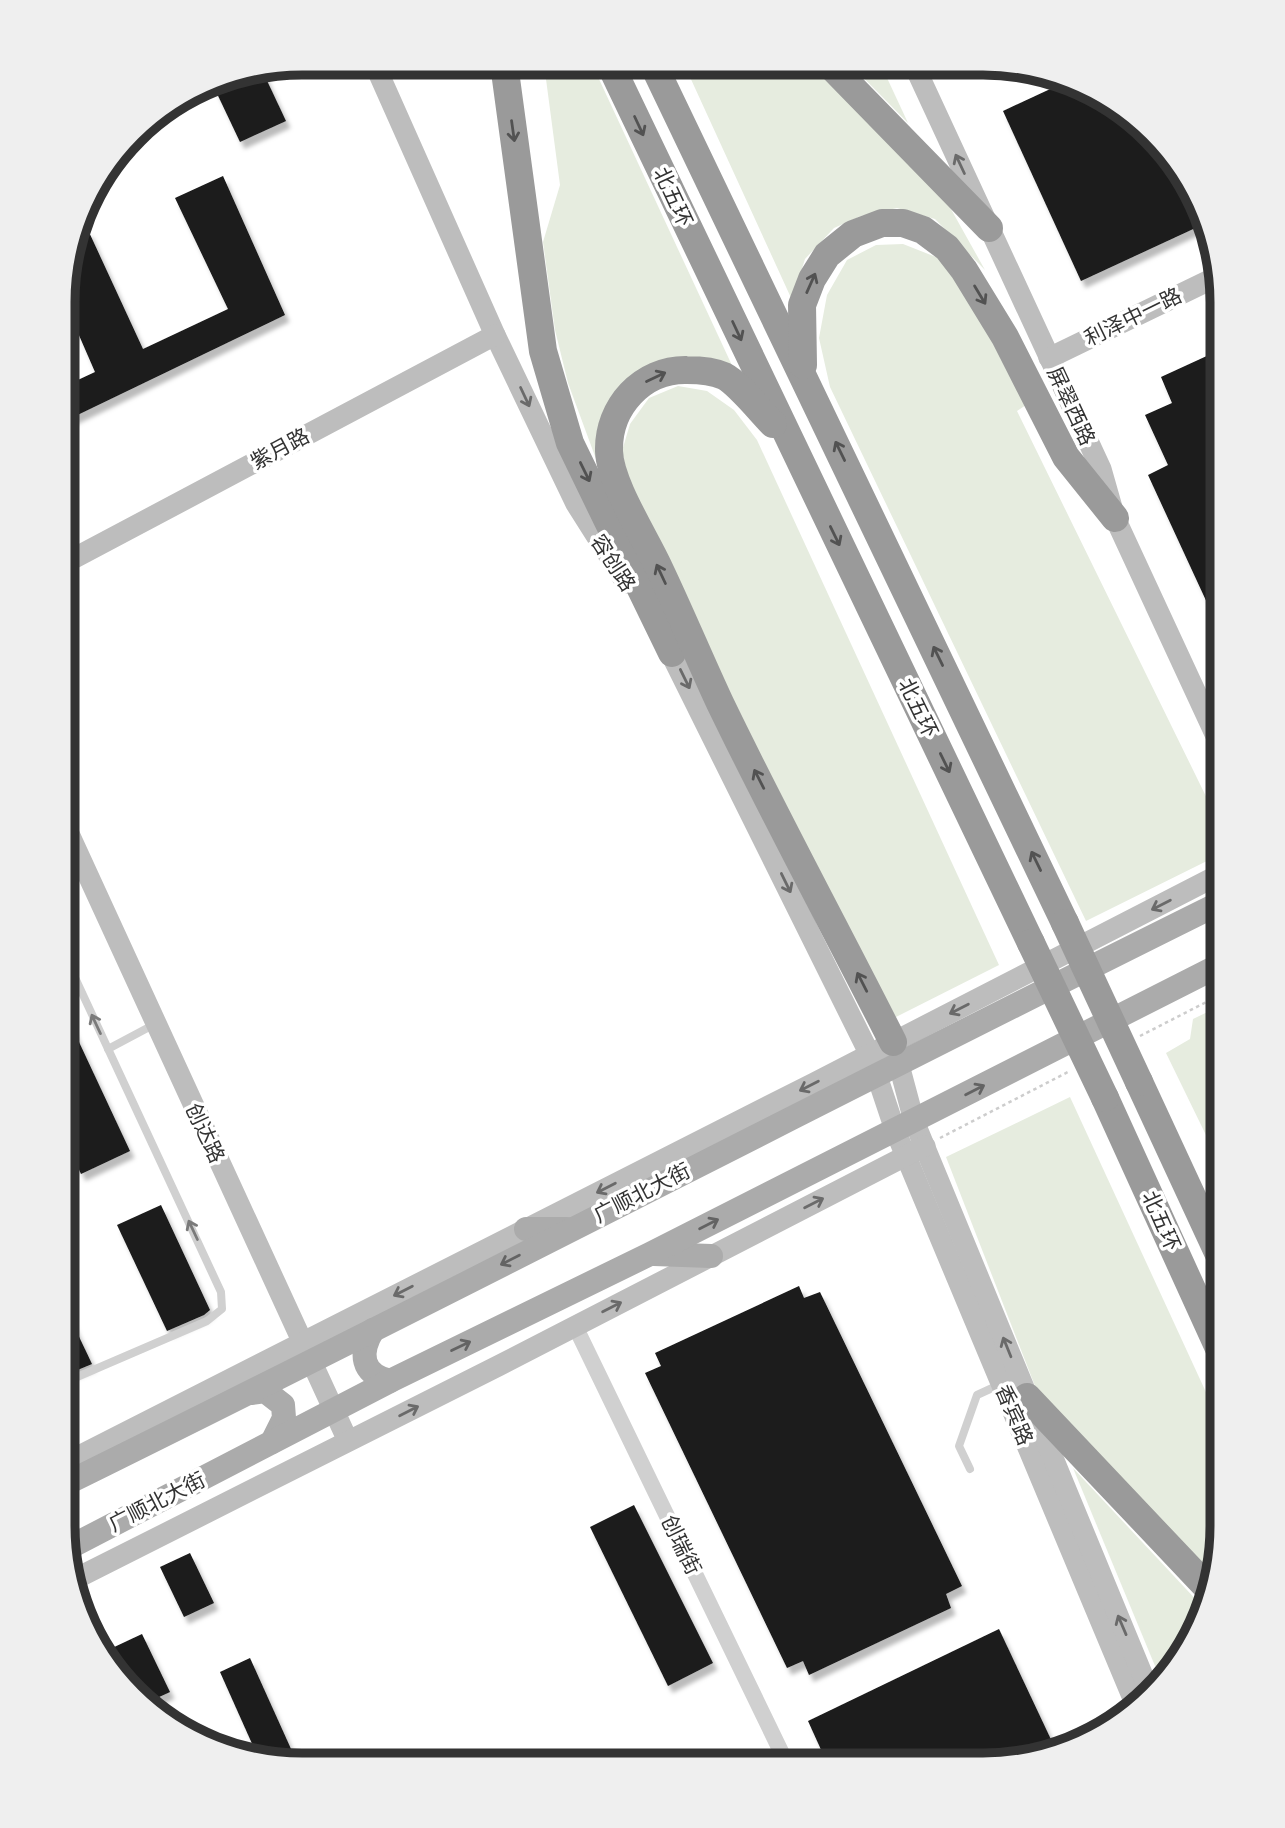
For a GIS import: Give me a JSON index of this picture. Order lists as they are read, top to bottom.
{
  "streets": {
    "highway": ["北五环"],
    "main road": ["广顺北大街"],
    "street": [
      "利泽中一路",
      "屏翠西路",
      "紫月路",
      "容创路",
      "创达路",
      "香宾路",
      "创瑞街"
    ]
  },
  "crossings": [
    ["利泽中一路", "屏翠西路"],
    ["紫月路", "容创路"],
    ["容创路", "广顺北大街"],
    ["容创路", "香宾路"],
    ["创达路", "广顺北大街"],
    ["广顺北大街", "香宾路"]
  ],
  "one_way": ["容创路"]
}
